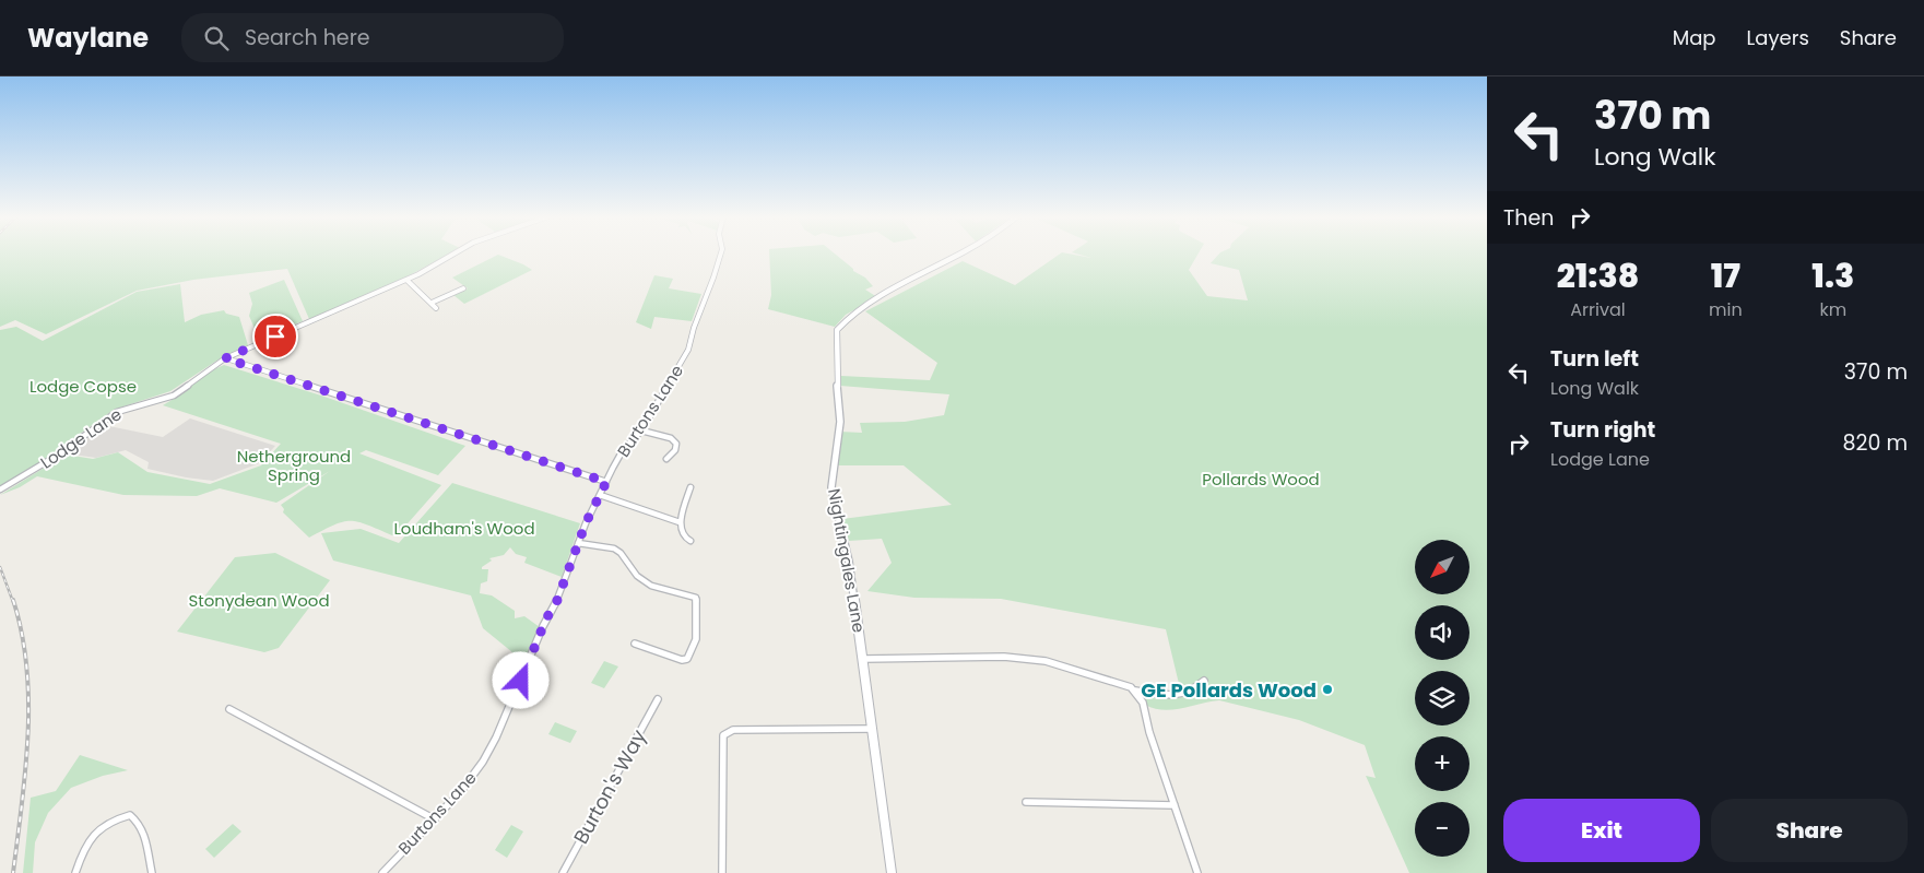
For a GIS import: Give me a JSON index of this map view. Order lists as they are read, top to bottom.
{
  "streets": {
    "main road": ["Nightingales Lane"],
    "street": ["Burtons Lane", "Lodge Lane", "Burton's Way"]
  },
  "parks": [
    "Lodge Copse",
    "Netherground Spring",
    "Pollards Wood",
    "Loudham's Wood",
    "Stonydean Wood"
  ],
  "places": ["GE Pollards Wood"],
  "north": "bottom left",
  "page": {
    "header": "Waylane",
    "search": "Search here",
    "nav": ["Map", "Layers", "Share"],
    "turn": ["370 m", "Long Walk"],
    "then": "Then",
    "eta": [
      "21:38",
      "Arrival",
      "17",
      "min",
      "1.3",
      "km"
    ],
    "list": [
      {
        "name": "Turn left",
        "note": "Long Walk",
        "value": "370 m"
      },
      {
        "name": "Turn right",
        "note": "Lodge Lane",
        "value": "820 m"
      }
    ],
    "map_buttons": ["+", "−"],
    "buttons": ["Exit", "Share"]
  }
}
